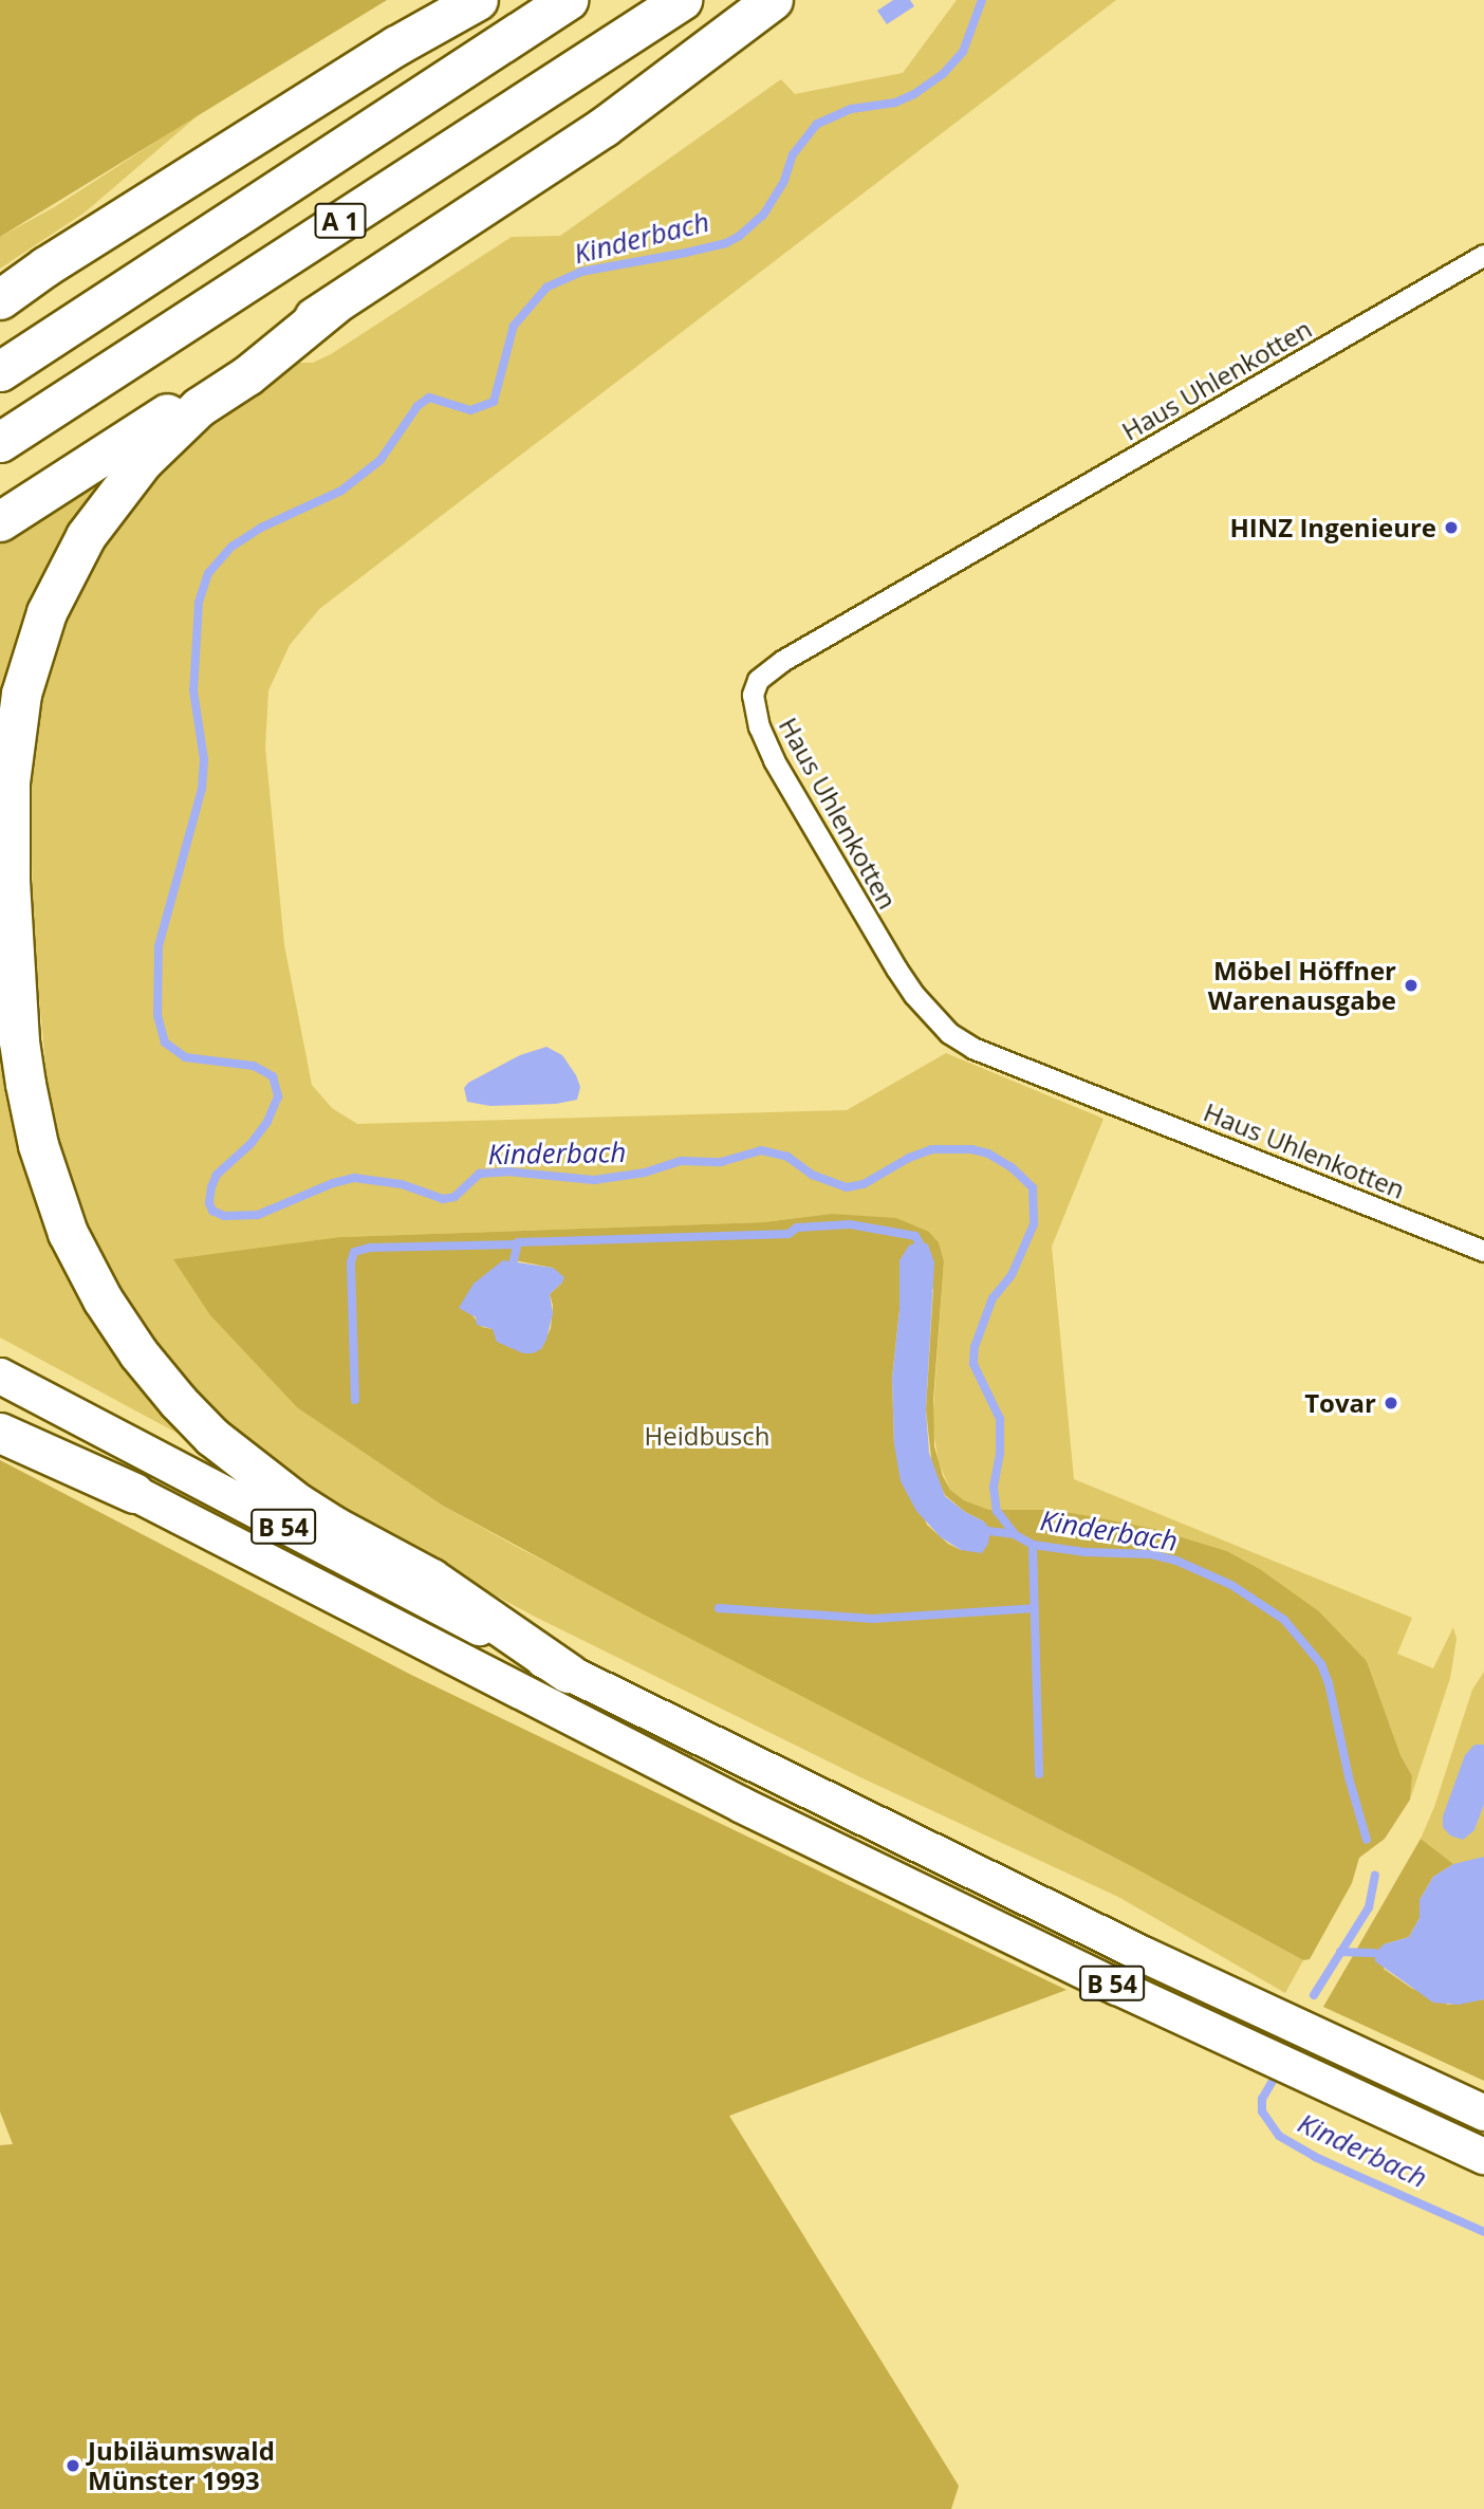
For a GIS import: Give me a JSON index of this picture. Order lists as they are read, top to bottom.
{
  "streets": {
    "highway": ["A 1", "B 54"],
    "street": ["Haus Uhlenkotten"]
  },
  "water": ["Kinderbach"],
  "parks": ["Heidbusch"],
  "places": [
    "HINZ Ingenieure",
    "Möbel Höffner Warenausgabe",
    "Tovar",
    "Jubiläumswald Münster 1993"
  ]
}
